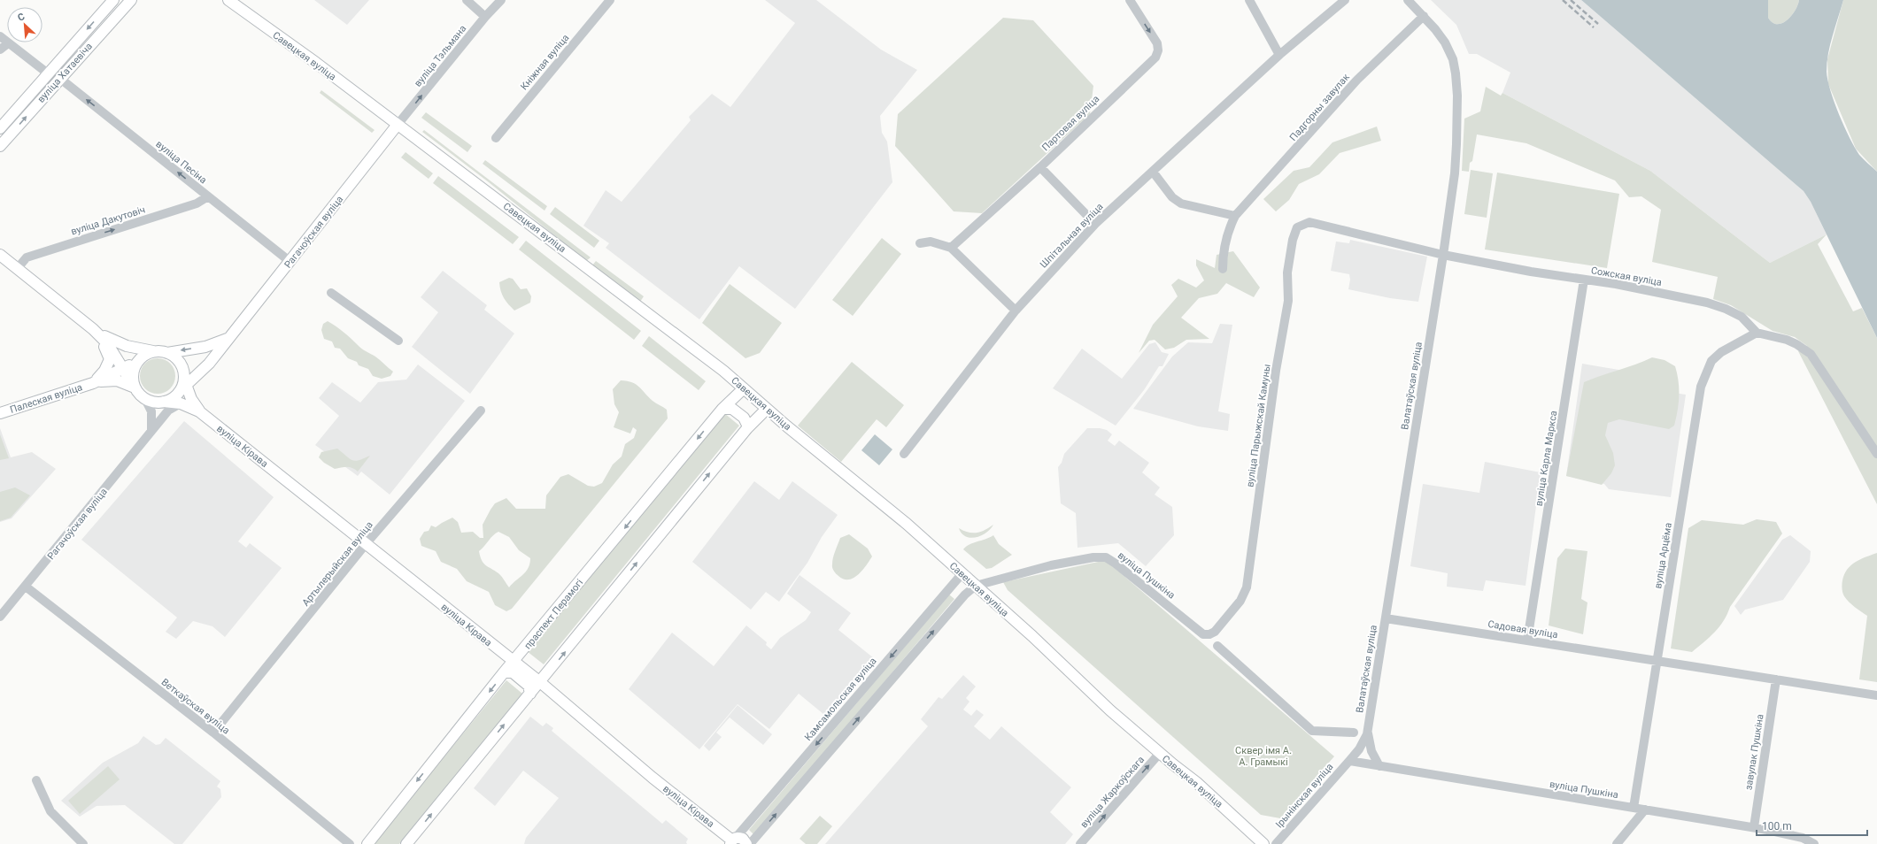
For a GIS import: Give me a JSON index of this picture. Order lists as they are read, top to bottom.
{
  "streets": {
    "main road": [
      "Савецкая вуліца",
      "вуліца Хатаевіча",
      "Рагачоўская вуліца",
      "Палеская вуліца",
      "вуліца Кірава",
      "праспект Перамогі"
    ],
    "street": [
      "вуліца Тэльмана",
      "Кніжная вуліца",
      "Падгорны завулак",
      "Партовая вуліца",
      "вуліца Песіна",
      "вуліца Дакутовіч",
      "Шпітальная вуліца",
      "Сожская вуліца",
      "Валатаўская вуліца",
      "вуліца Парыжскай Камуны",
      "вуліца Карла Маркса",
      "вуліца Арцёма",
      "Артылерыйская вуліца",
      "вуліца Пушкіна",
      "Садовая вуліца",
      "Камсамольская вуліца",
      "Веткаўская вуліца",
      "завулак Пушкіна",
      "вуліца Жаркоўскага",
      "Ірынінская вуліца"
    ]
  },
  "crossings": [
    ["Савецкая вуліца", "вуліца Тэльмана"],
    ["Савецкая вуліца", "Рагачоўская вуліца"],
    ["Савецкая вуліца", "вуліца Пушкіна"],
    ["Савецкая вуліца", "праспект Перамогі"],
    ["Савецкая вуліца", "Камсамольская вуліца"],
    ["Савецкая вуліца", "вуліца Жаркоўскага"],
    ["вуліца Тэльмана", "Рагачоўская вуліца"],
    ["вуліца Хатаевіча", "вуліца Песіна"],
    ["Падгорны завулак", "Валатаўская вуліца"],
    ["вуліца Песіна", "вуліца Дакутовіч"],
    ["вуліца Песіна", "Рагачоўская вуліца"],
    ["Рагачоўская вуліца", "Палеская вуліца"],
    ["Рагачоўская вуліца", "вуліца Кірава"],
    ["Рагачоўская вуліца", "Веткаўская вуліца"],
    ["Сожская вуліца", "Валатаўская вуліца"],
    ["Сожская вуліца", "вуліца Парыжскай Камуны"],
    ["Сожская вуліца", "вуліца Карла Маркса"],
    ["Сожская вуліца", "вуліца Арцёма"],
    ["Валатаўская вуліца", "вуліца Пушкіна"],
    ["Валатаўская вуліца", "Садовая вуліца"],
    ["Валатаўская вуліца", "Ірынінская вуліца"],
    ["Палеская вуліца", "вуліца Кірава"],
    ["вуліца Парыжскай Камуны", "вуліца Пушкіна"],
    ["вуліца Кірава", "Артылерыйская вуліца"],
    ["вуліца Кірава", "праспект Перамогі"],
    ["вуліца Кірава", "Камсамольская вуліца"],
    ["вуліца Карла Маркса", "Садовая вуліца"],
    ["вуліца Арцёма", "вуліца Пушкіна"],
    ["вуліца Арцёма", "Садовая вуліца"],
    ["Артылерыйская вуліца", "Веткаўская вуліца"],
    ["вуліца Пушкіна", "Камсамольская вуліца"],
    ["вуліца Пушкіна", "завулак Пушкіна"],
    ["вуліца Пушкіна", "Ірынінская вуліца"]
  ],
  "one_way": [
    "вуліца Тэльмана",
    "Партовая вуліца",
    "вуліца Песіна",
    "вуліца Дакутовіч",
    "вуліца Жаркоўскага"
  ],
  "parks": ["Сквер імя А. А. Грамыкі"],
  "scale_bar": "100 m",
  "north": "top left"
}
